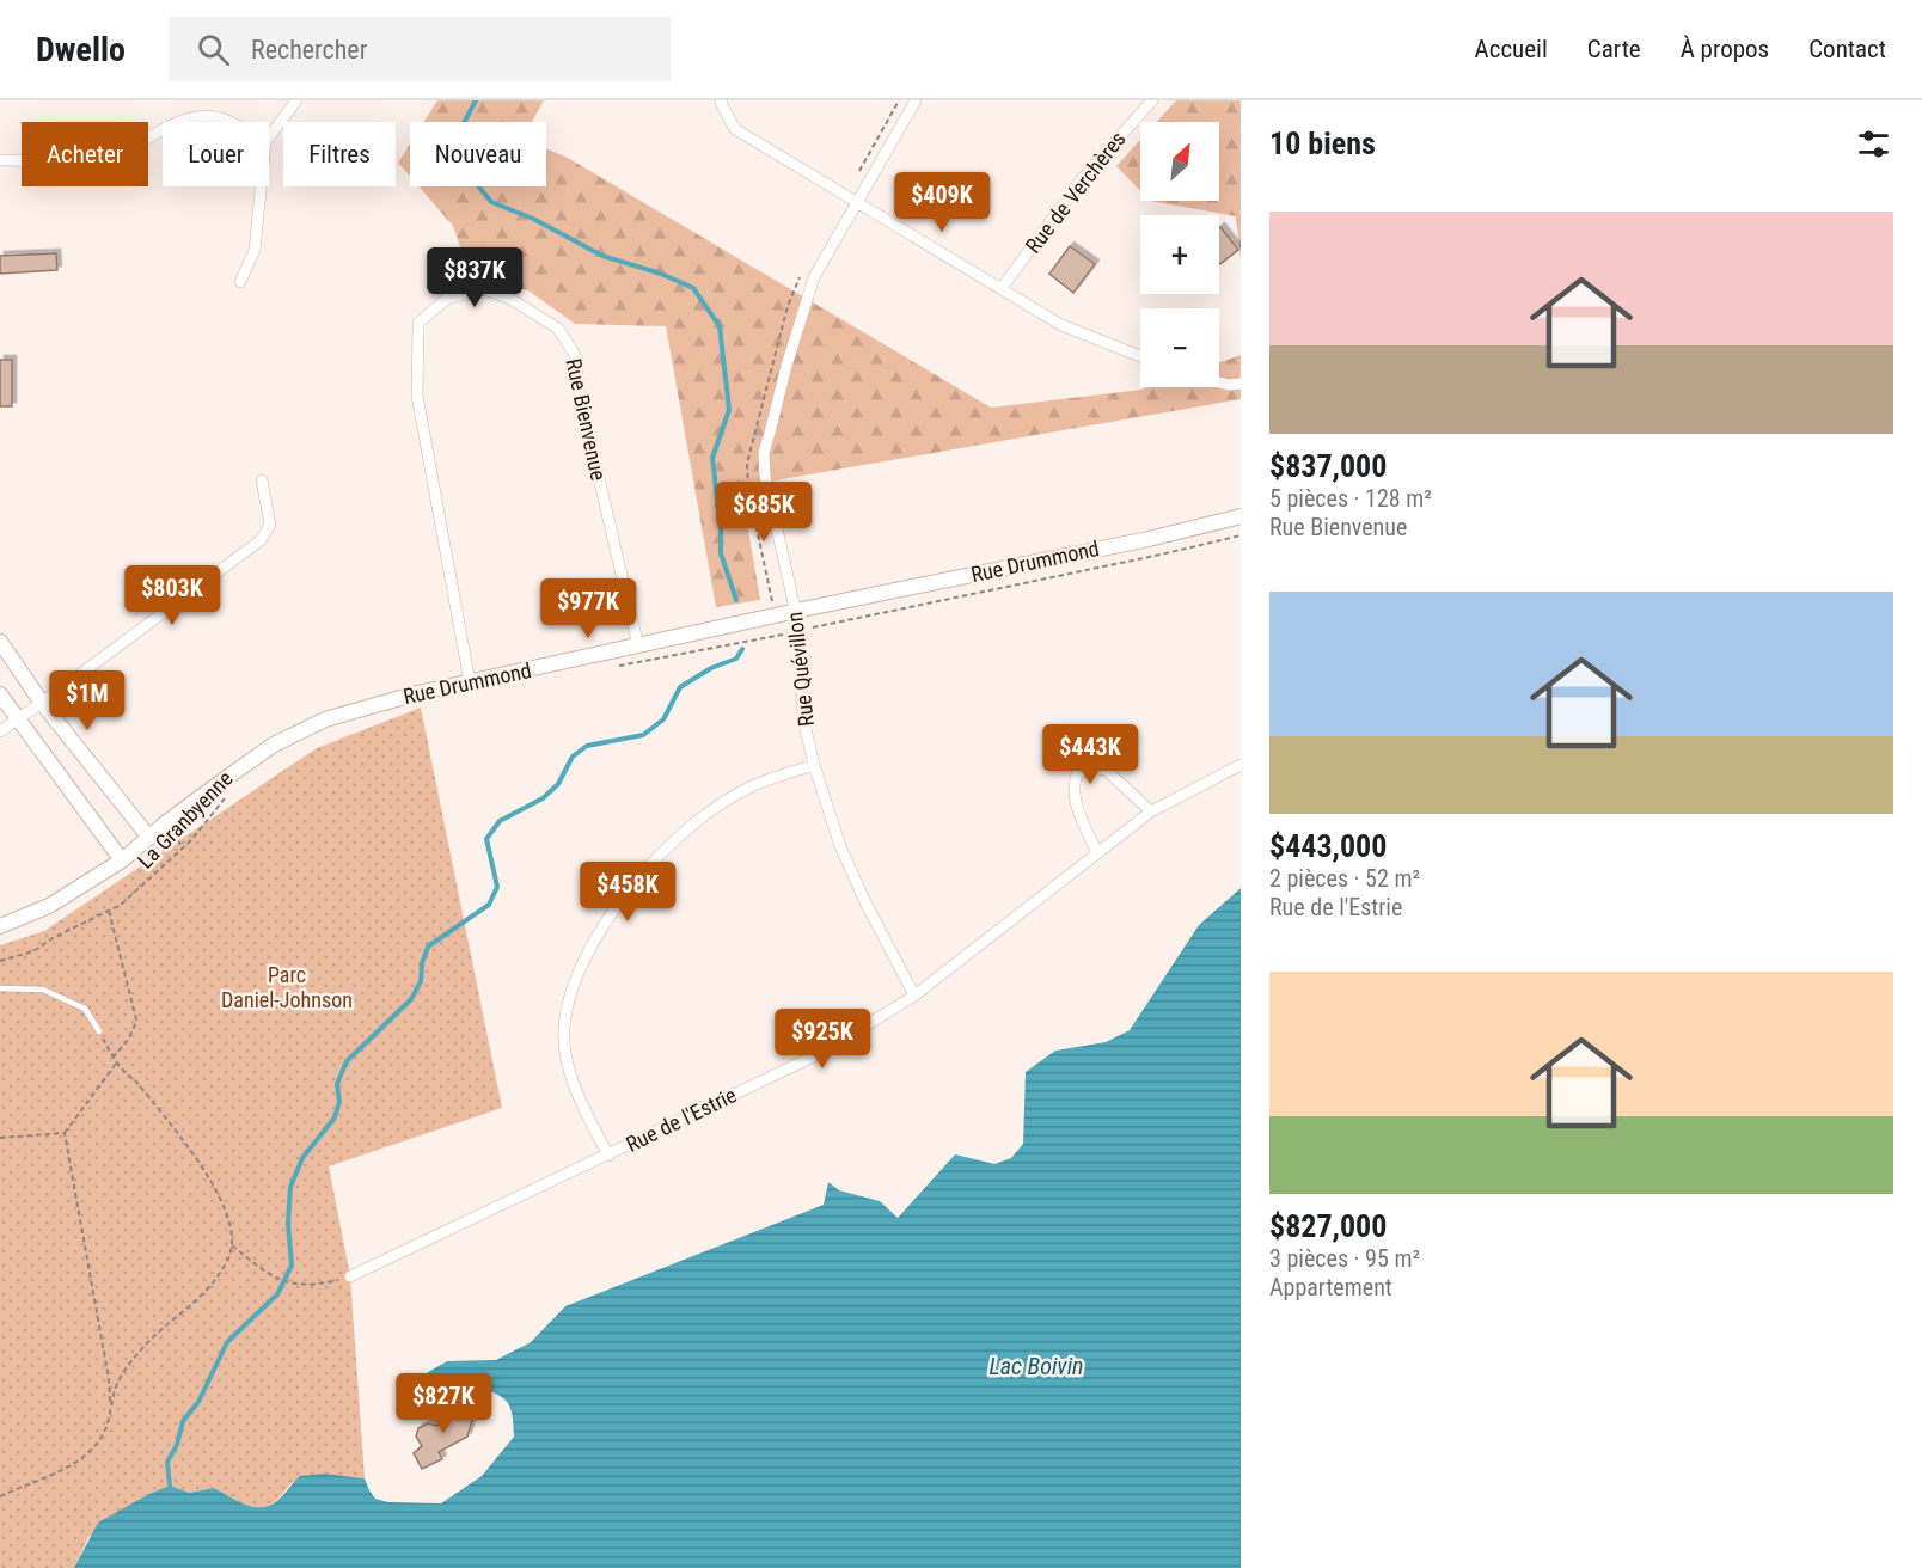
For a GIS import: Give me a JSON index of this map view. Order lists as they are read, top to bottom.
{
  "streets": {
    "street": [
      "Rue de Verchères",
      "Rue Bienvenue",
      "Rue Drummond",
      "Rue Quévillon",
      "Rue de l'Estrie"
    ],
    "path": ["La Granbyenne"]
  },
  "crossings": [
    ["Rue Bienvenue", "Rue Drummond"],
    ["Rue Drummond", "Rue Quévillon"],
    ["Rue Quévillon", "Rue de l'Estrie"]
  ],
  "water": ["Lac Boivin"],
  "parks": ["Parc Daniel-Johnson"],
  "north": "top right",
  "page": {
    "header": "Dwello",
    "search": "Rechercher",
    "nav": [
      "Accueil",
      "Carte",
      "À propos",
      "Contact"
    ],
    "heading": "10 biens",
    "map_buttons": ["+", "−"],
    "chip": [
      "Acheter",
      "Louer",
      "Filtres",
      "Nouveau"
    ],
    "price": [
      "$409K",
      "$837K",
      "$685K",
      "$803K",
      "$977K",
      "$1M",
      "$443K",
      "$458K",
      "$925K",
      "$827K"
    ],
    "list": [
      {
        "name": "$837,000",
        "note": "5 pièces · 128 m² · Rue Bienvenue"
      },
      {
        "name": "$443,000",
        "note": "2 pièces · 52 m² · Rue de l'Estrie"
      },
      {
        "name": "$827,000",
        "note": "3 pièces · 95 m² · Appartement"
      }
    ]
  }
}
